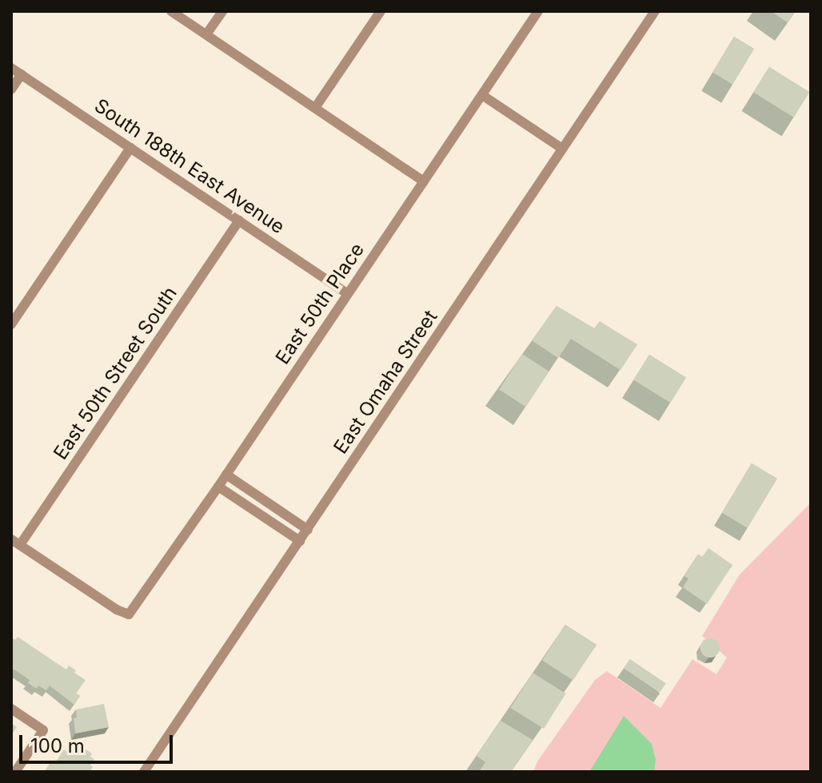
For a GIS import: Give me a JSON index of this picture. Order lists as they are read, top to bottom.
{
  "streets": {
    "street": [
      "South 188th East Avenue",
      "East 50th Place",
      "East 50th Street South",
      "East Omaha Street"
    ]
  },
  "crossings": [
    ["South 188th East Avenue", "East 50th Place"],
    ["South 188th East Avenue", "East 50th Street South"],
    ["East 50th Place", "East 50th Street South"]
  ],
  "scale_bar": "100 m"
}
